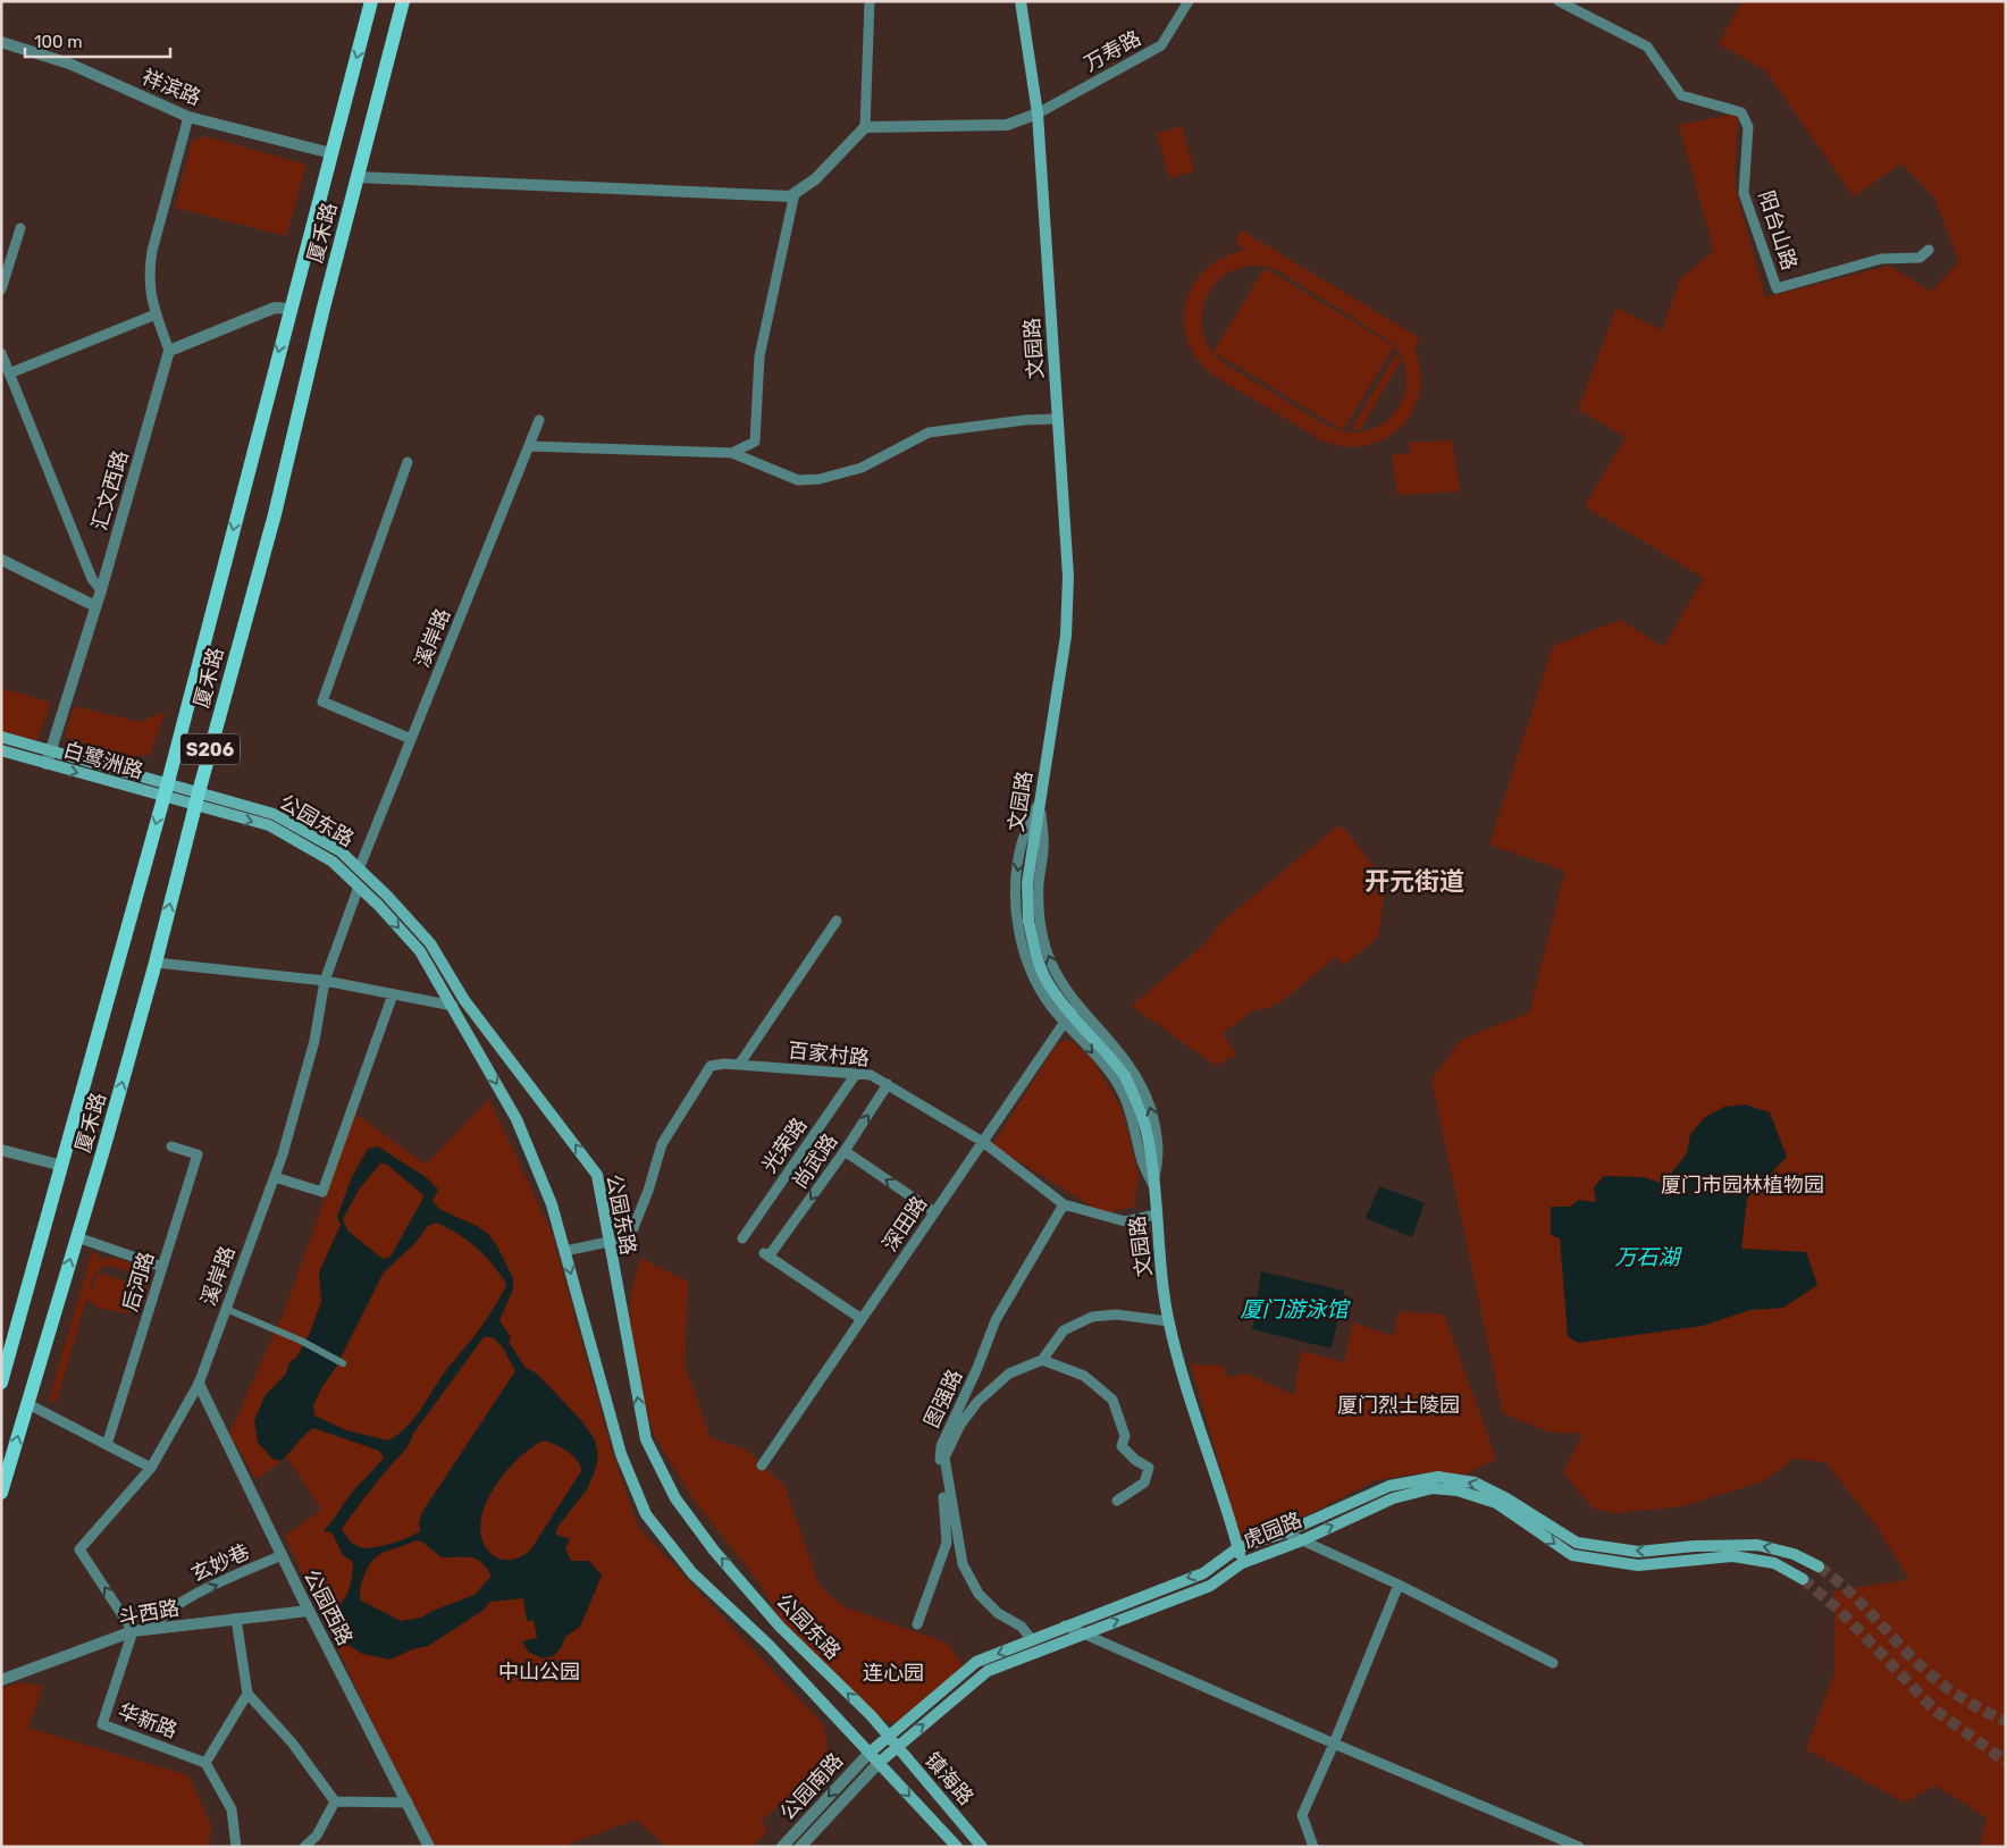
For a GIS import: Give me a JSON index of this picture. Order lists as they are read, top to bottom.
{
  "streets": {
    "main road": [
      "厦禾路",
      "文园路",
      "S206",
      "白鹭洲路",
      "公园东路",
      "虎园路",
      "镇海路"
    ],
    "street": [
      "万寿路",
      "祥滨路",
      "阳台山路",
      "汇文西路",
      "溪岸路",
      "百家村路",
      "光荣路",
      "尚武路",
      "深田路",
      "后河路",
      "图强路",
      "玄妙巷",
      "公园西路",
      "斗西路",
      "华新路",
      "公园南路"
    ]
  },
  "crossings": [
    ["万寿路", "文园路"],
    ["祥滨路", "厦禾路"],
    ["厦禾路", "白鹭洲路"],
    ["厦禾路", "公园东路"],
    ["文园路", "百家村路"],
    ["文园路", "虎园路"],
    ["汇文西路", "白鹭洲路"],
    ["溪岸路", "公园东路"],
    ["溪岸路", "公园西路"],
    ["溪岸路", "斗西路"],
    ["溪岸路", "华新路"],
    ["白鹭洲路", "公园东路"],
    ["公园东路", "百家村路"],
    ["公园东路", "虎园路"],
    ["公园东路", "镇海路"],
    ["公园东路", "公园南路"],
    ["百家村路", "光荣路"],
    ["百家村路", "尚武路"],
    ["百家村路", "深田路"],
    ["百家村路", "图强路"],
    ["尚武路", "深田路"],
    ["虎园路", "镇海路"],
    ["虎园路", "公园南路"],
    ["玄妙巷", "公园西路"],
    ["玄妙巷", "斗西路"],
    ["公园西路", "斗西路"],
    ["斗西路", "华新路"],
    ["镇海路", "公园南路"]
  ],
  "one_way": ["玄妙巷"],
  "districts": ["开元街道"],
  "water": ["万石湖", "厦门游泳馆"],
  "parks": [
    "厦门市园林植物园",
    "厦门烈士陵园",
    "中山公园",
    "连心园"
  ],
  "scale_bar": "100 m"
}
